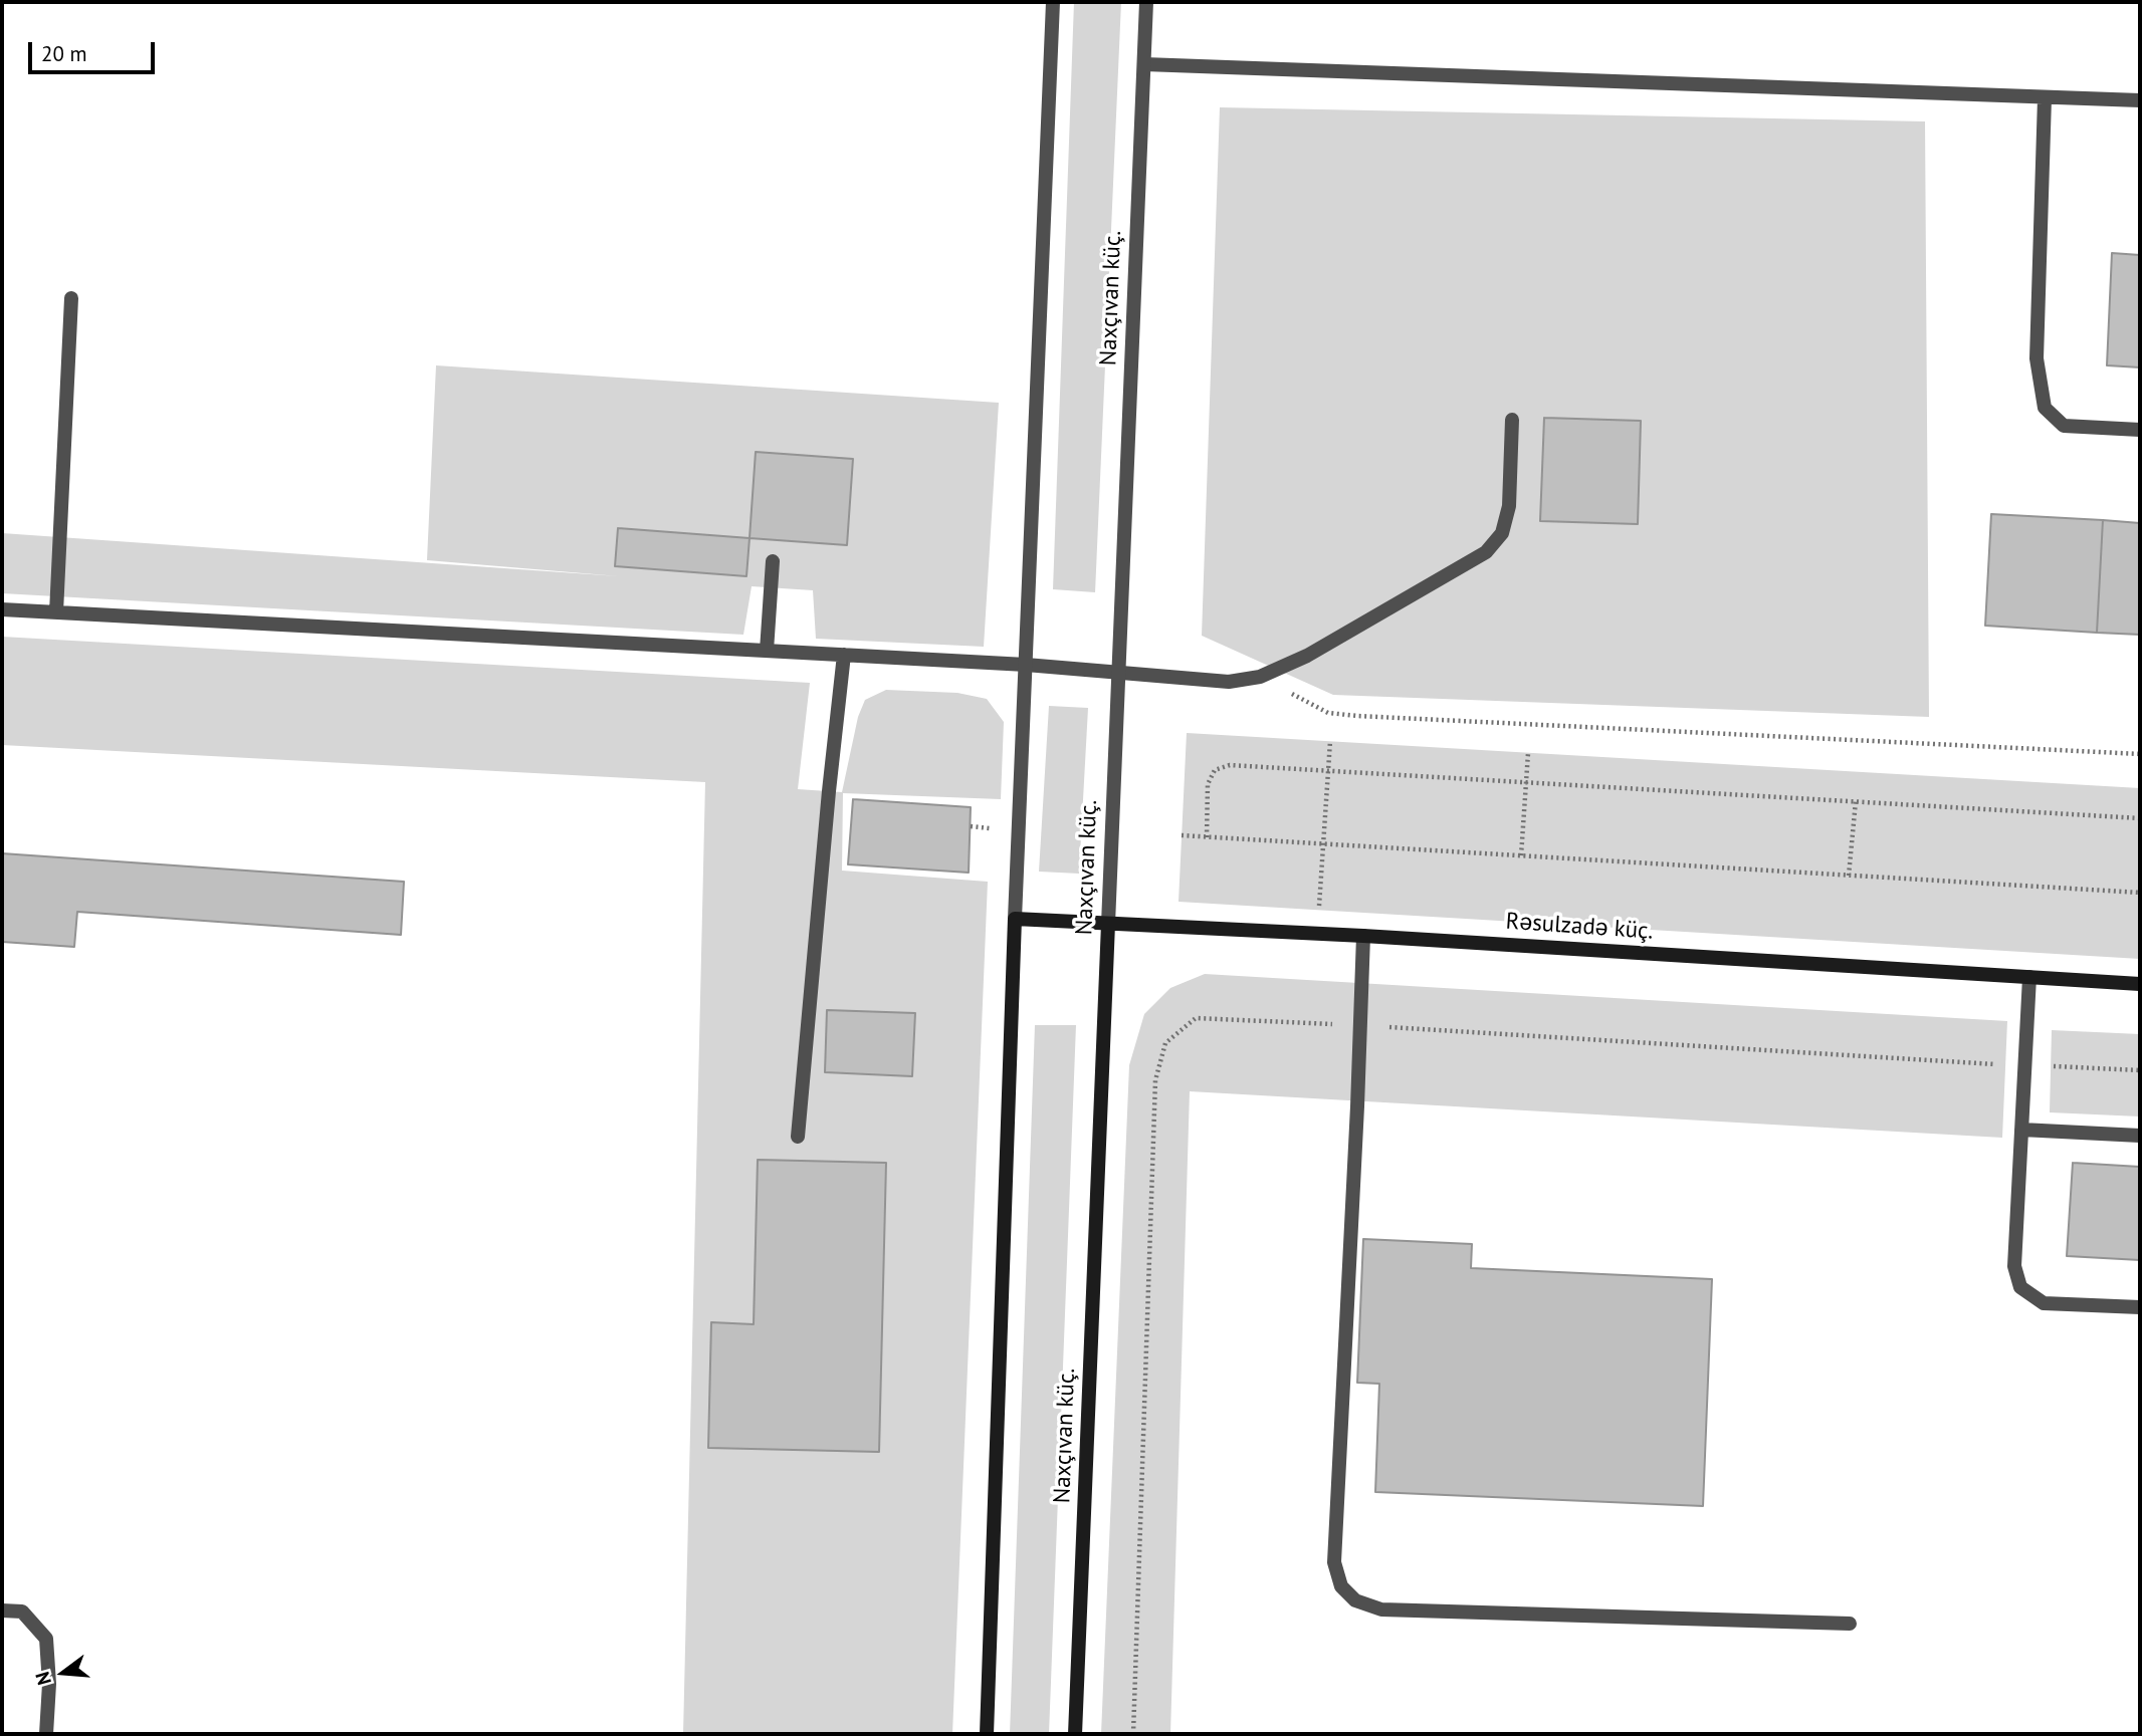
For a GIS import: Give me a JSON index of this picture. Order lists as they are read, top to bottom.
{
  "streets": {
    "main road": ["Naxçıvan küç.", "Rəsulzadə küç."]
  },
  "crossings": [
    ["Naxçıvan küç.", "Rəsulzadə küç."]
  ],
  "scale_bar": "20 m",
  "north": "left"
}
